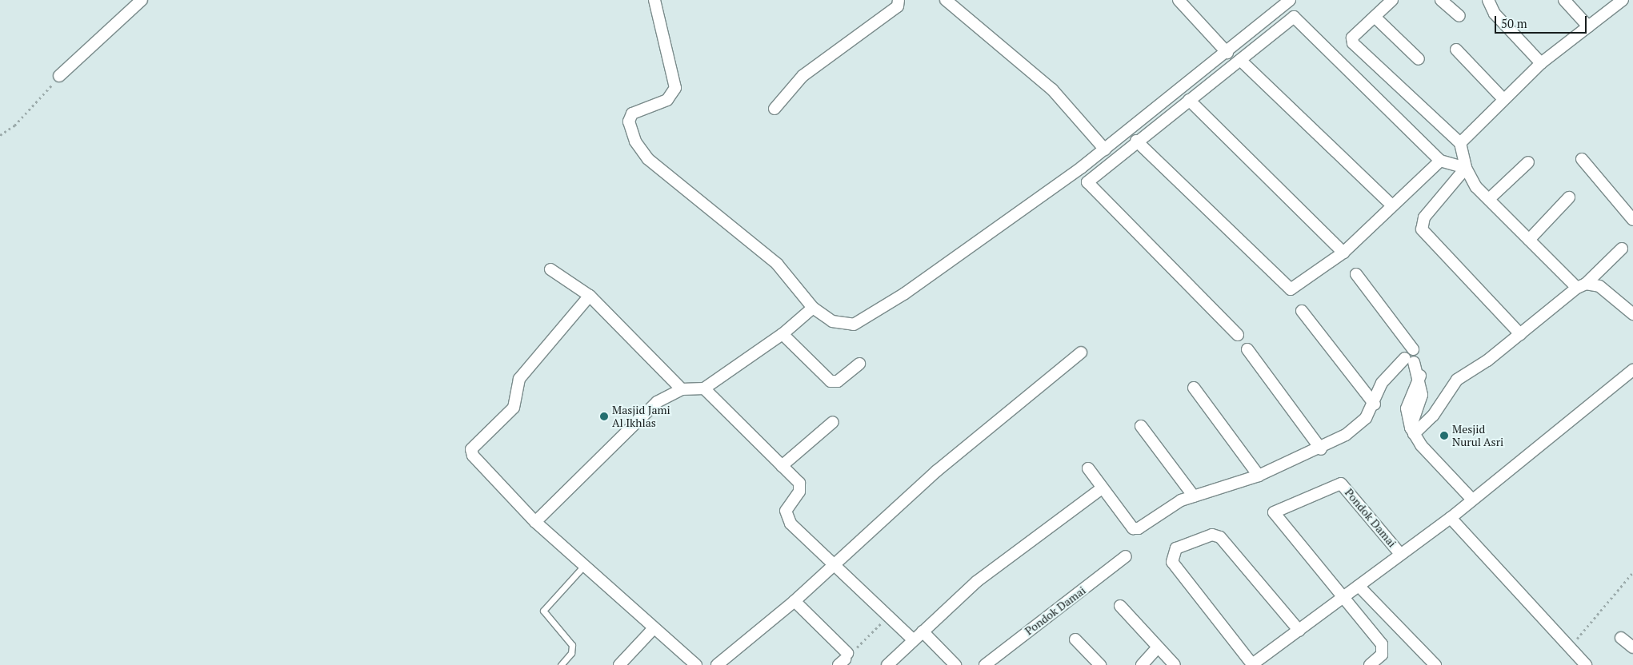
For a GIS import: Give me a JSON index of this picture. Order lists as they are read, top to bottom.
{
  "streets": {
    "street": ["Pondok Damai"]
  },
  "places": ["Masjid Jami Al Ikhlas", "Mesjid Nurul Asri"],
  "scale_bar": "50 m"
}
